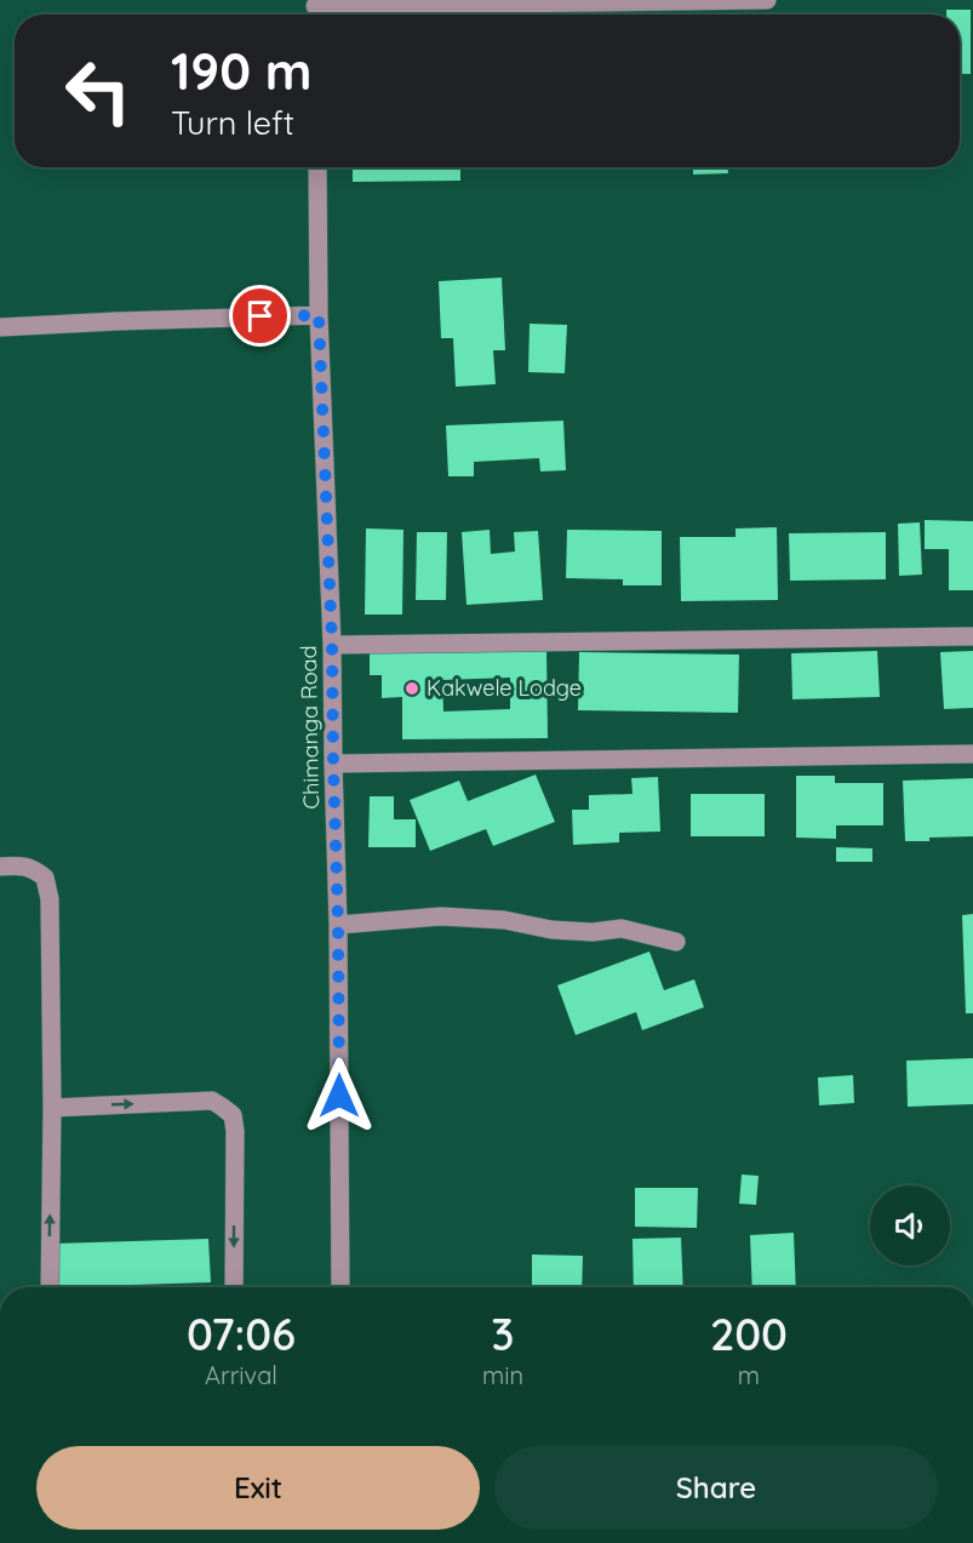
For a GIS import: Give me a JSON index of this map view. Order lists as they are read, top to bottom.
{
  "streets": {
    "street": ["Chimanga Road"]
  },
  "places": ["Kakwele Lodge"],
  "page": {
    "turn": ["190 m", "Turn left"],
    "eta": [
      "07:06",
      "Arrival",
      "3",
      "min",
      "200",
      "m"
    ],
    "buttons": ["Exit", "Share"]
  }
}
